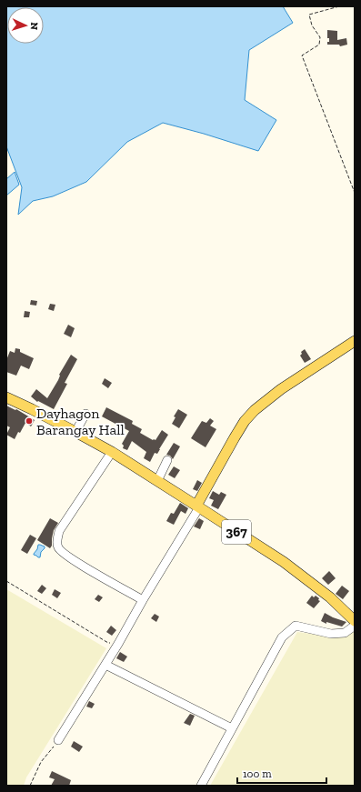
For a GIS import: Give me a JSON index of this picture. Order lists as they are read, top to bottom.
{
  "streets": {
    "main road": ["367"]
  },
  "places": ["Dayhagon Barangay Hall"],
  "scale_bar": "100 m",
  "north": "right"
}
